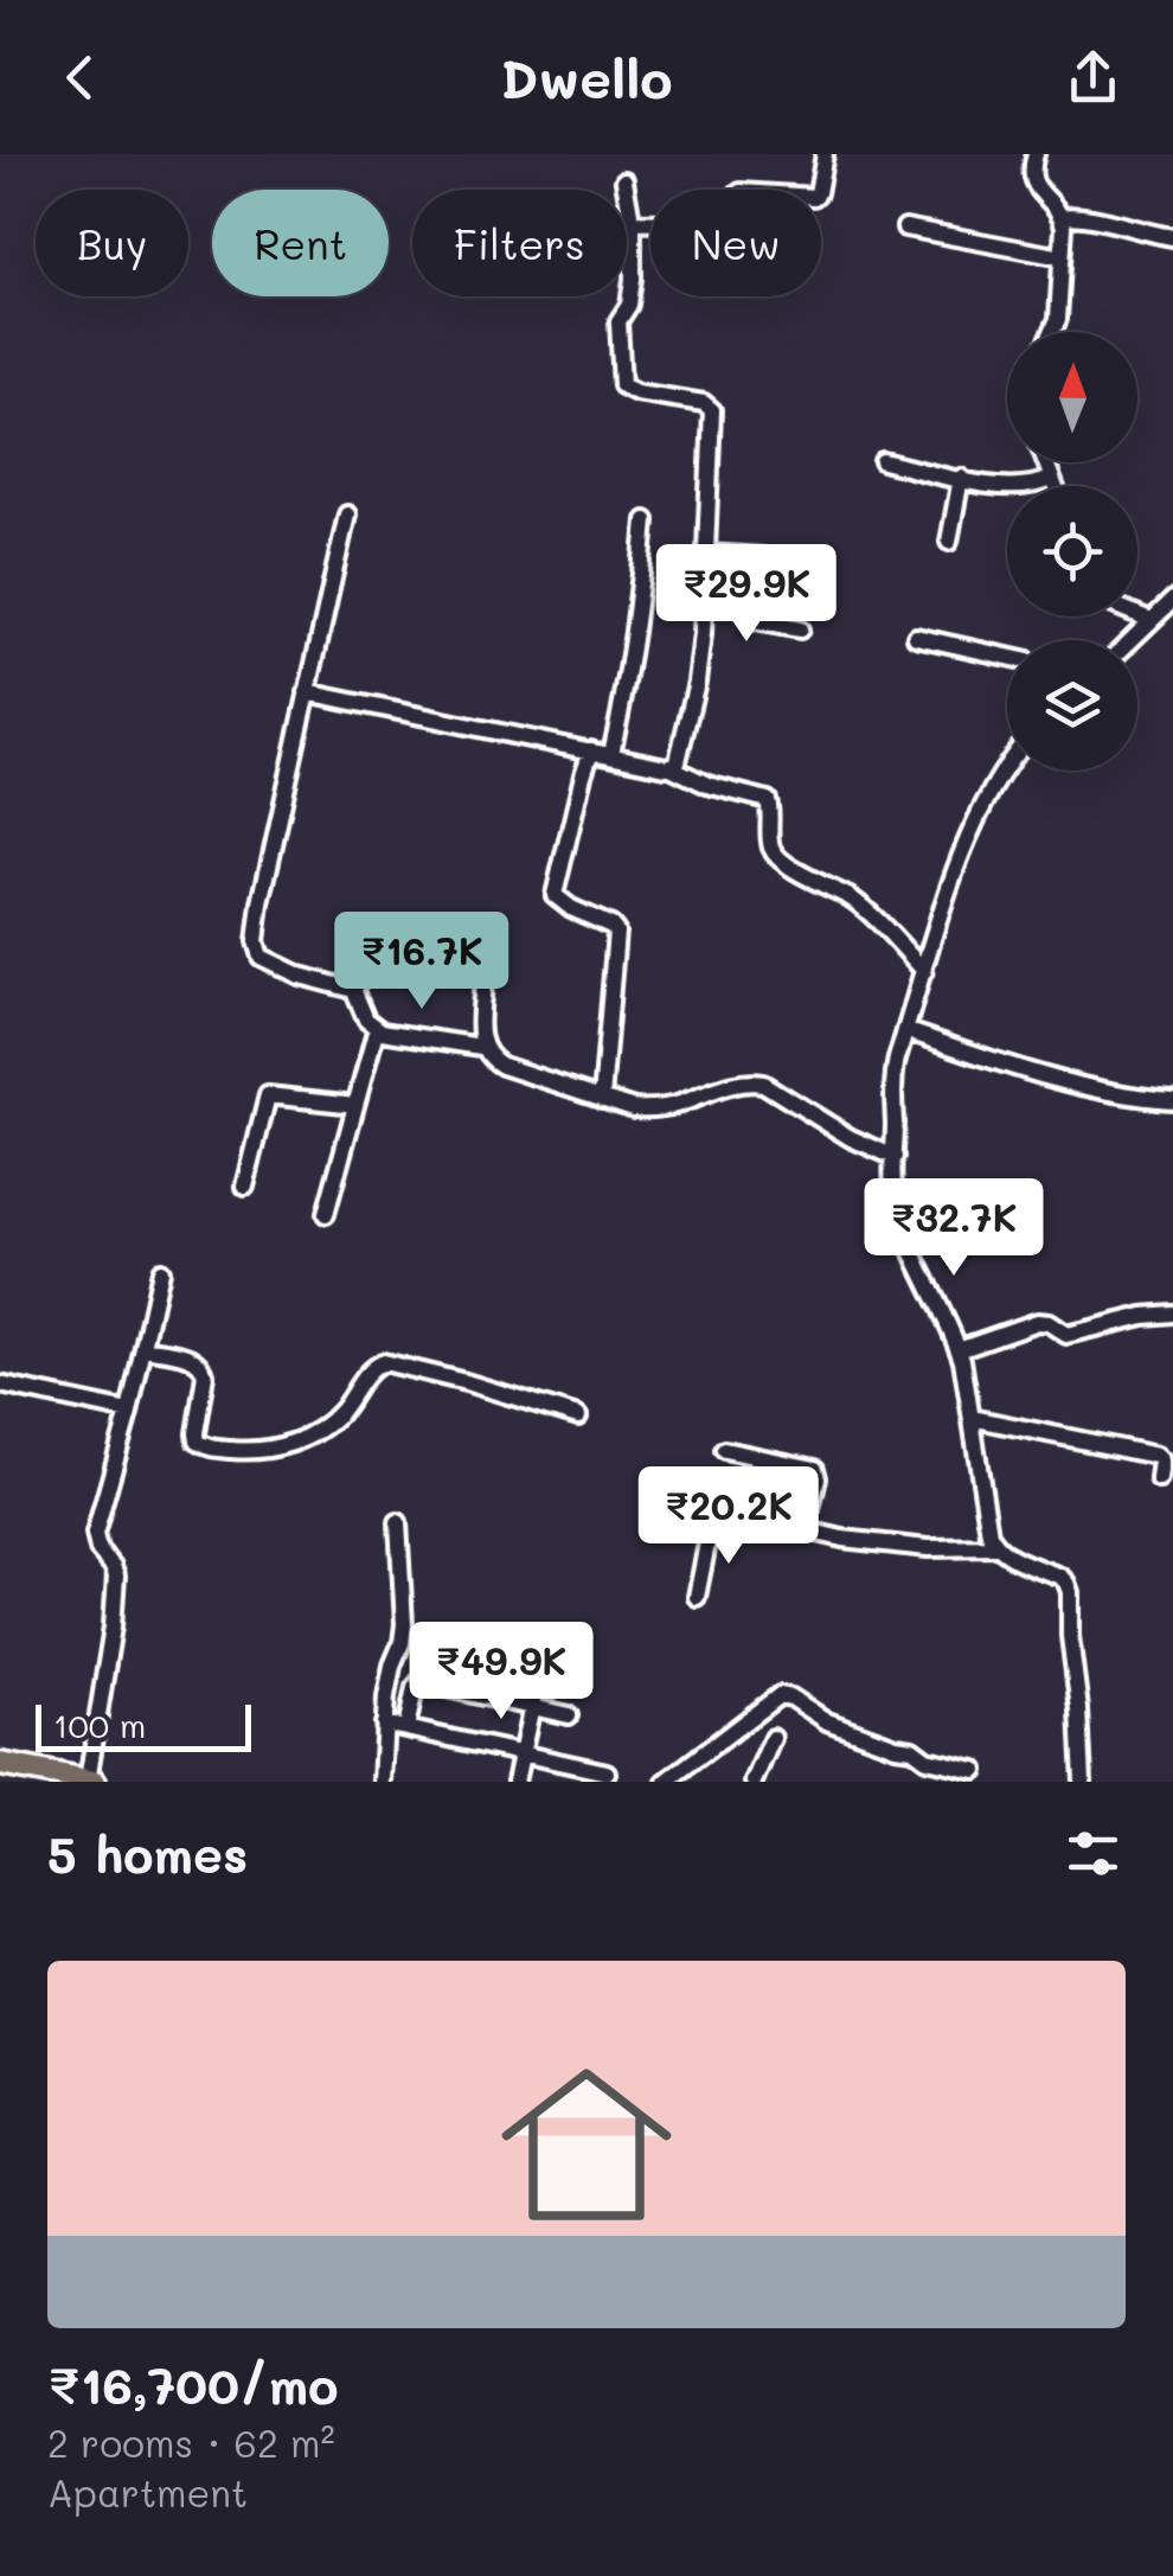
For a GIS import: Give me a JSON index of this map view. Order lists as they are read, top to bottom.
{
  "scale_bar": "100 m",
  "north": "top",
  "page": {
    "header": "Dwello",
    "chip": [
      "Buy",
      "Rent",
      "Filters",
      "New"
    ],
    "price": [
      "₹29.9K",
      "₹16.7K",
      "₹32.7K",
      "₹20.2K",
      "₹49.9K"
    ],
    "scale": "100 m",
    "heading": "5 homes",
    "list": [
      {
        "name": "₹16,700/mo",
        "note": "2 rooms · 62 m² · Apartment"
      }
    ]
  }
}
